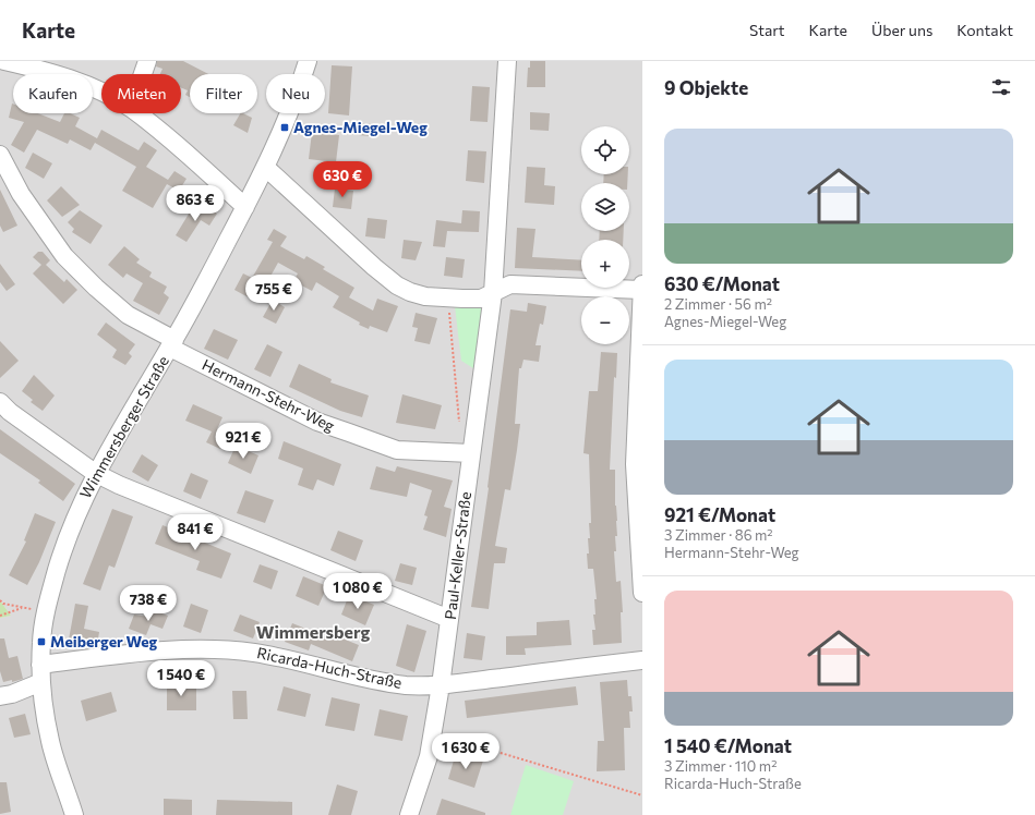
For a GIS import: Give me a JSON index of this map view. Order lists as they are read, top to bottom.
{
  "streets": {
    "street": [
      "Hermann-Stehr-Weg",
      "Wimmersberger Straße",
      "Paul-Keller-Straße",
      "Ricarda-Huch-Straße"
    ]
  },
  "crossings": [
    ["Hermann-Stehr-Weg", "Wimmersberger Straße"],
    ["Hermann-Stehr-Weg", "Paul-Keller-Straße"],
    ["Wimmersberger Straße", "Ricarda-Huch-Straße"],
    ["Paul-Keller-Straße", "Ricarda-Huch-Straße"]
  ],
  "districts": ["Wimmersberg"],
  "places": {
    "transit": ["Agnes-Miegel-Weg", "Meiberger Weg"]
  },
  "page": {
    "header": "Karte",
    "nav": [
      "Start",
      "Karte",
      "Über uns",
      "Kontakt"
    ],
    "heading": "9 Objekte",
    "chip": [
      "Kaufen",
      "Mieten",
      "Filter",
      "Neu"
    ],
    "list": [
      {
        "name": "630 €/Monat",
        "note": "2 Zimmer · 56 m² · Agnes-Miegel-Weg"
      },
      {
        "name": "921 €/Monat",
        "note": "3 Zimmer · 86 m² · Hermann-Stehr-Weg"
      },
      {
        "name": "1 540 €/Monat",
        "note": "3 Zimmer · 110 m² · Ricarda-Huch-Straße"
      }
    ],
    "map_buttons": ["+", "−"],
    "price": [
      "630 €",
      "863 €",
      "755 €",
      "921 €",
      "841 €",
      "1 080 €",
      "738 €",
      "1 540 €",
      "1 630 €"
    ]
  }
}
